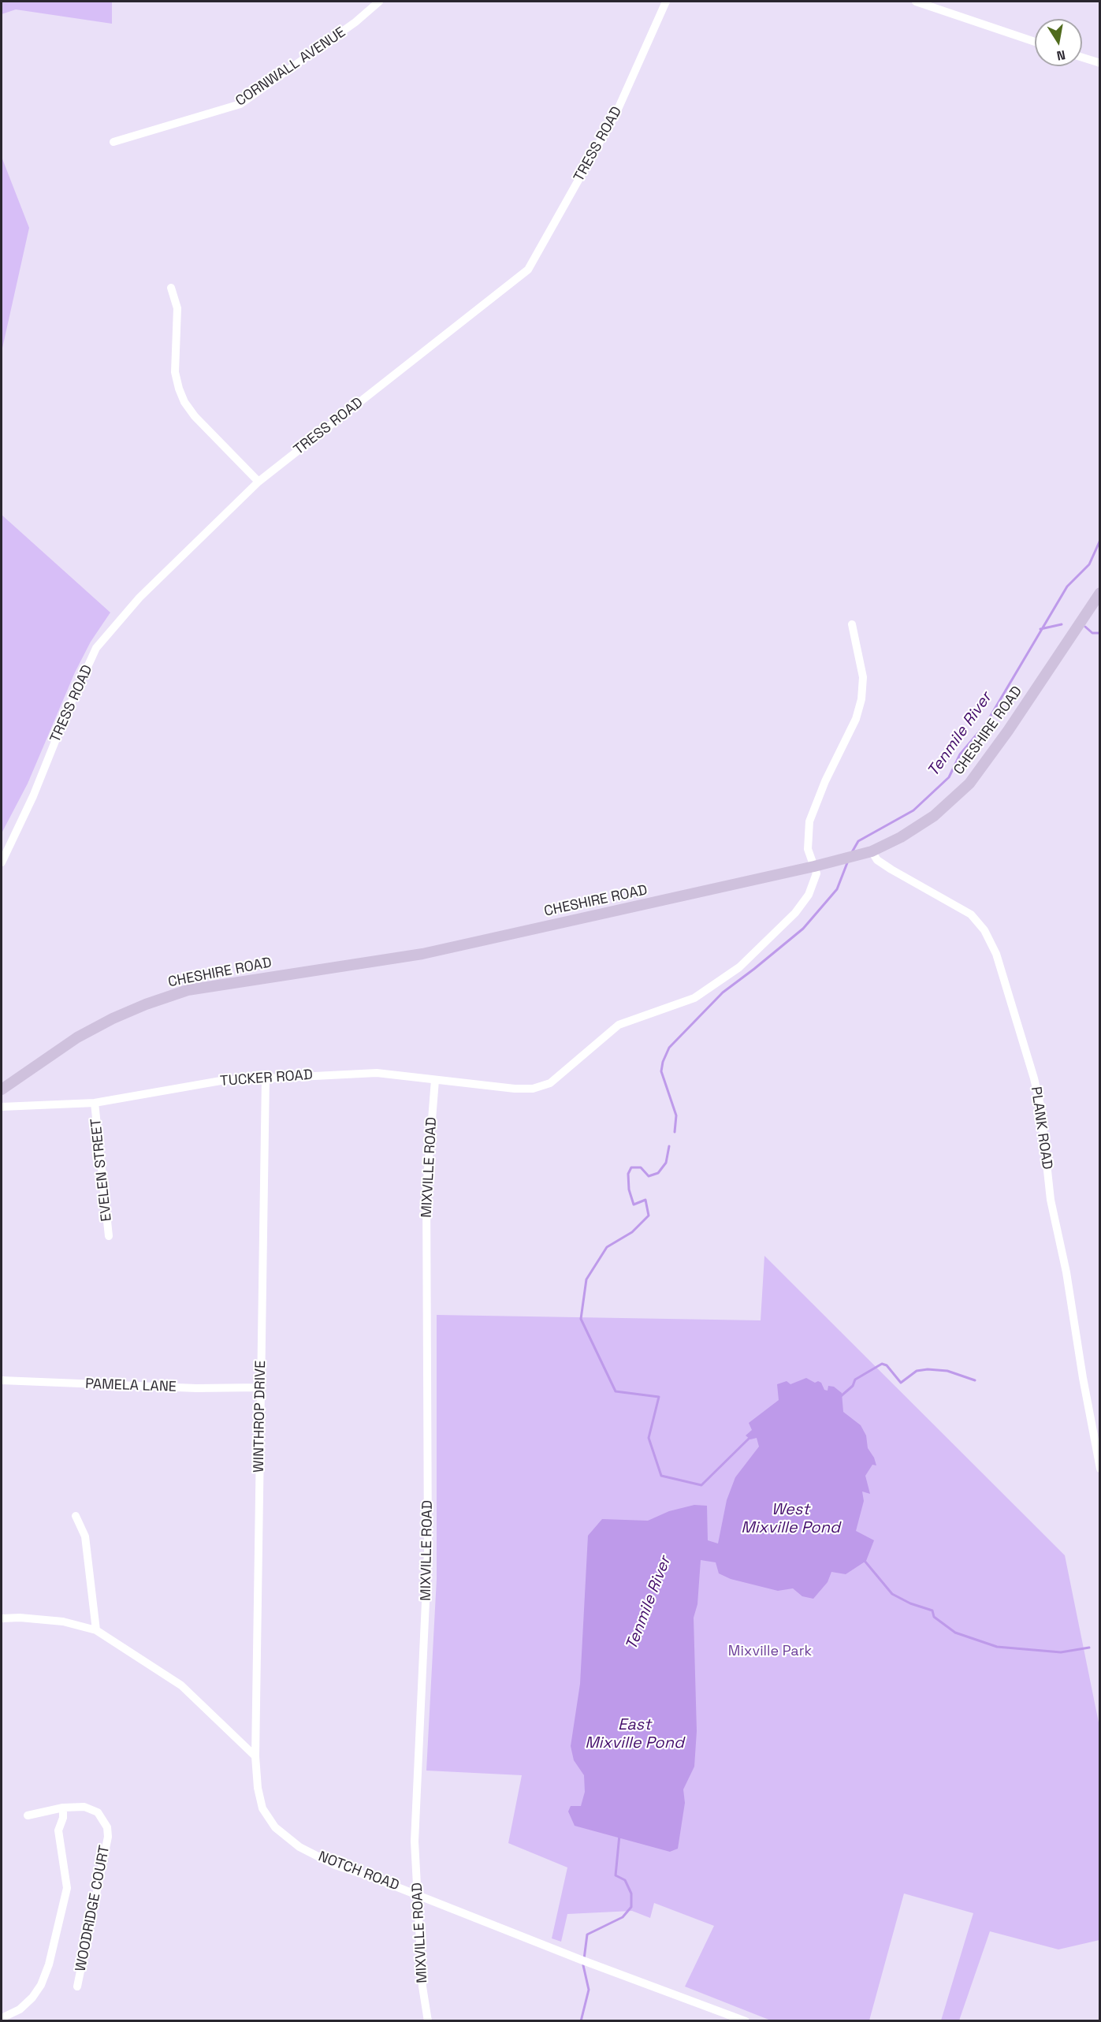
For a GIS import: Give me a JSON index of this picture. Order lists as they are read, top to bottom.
{
  "streets": {
    "main road": ["CHESHIRE ROAD"],
    "street": [
      "CORNWALL AVENUE",
      "TRESS ROAD",
      "TUCKER ROAD",
      "PLANK ROAD",
      "MIXVILLE ROAD",
      "EVELEN STREET",
      "PAMELA LANE",
      "WINTHROP DRIVE",
      "NOTCH ROAD",
      "WOODRIDGE COURT"
    ]
  },
  "crossings": [
    ["CHESHIRE ROAD", "TUCKER ROAD"],
    ["CHESHIRE ROAD", "PLANK ROAD"],
    ["TUCKER ROAD", "MIXVILLE ROAD"],
    ["TUCKER ROAD", "EVELEN STREET"],
    ["TUCKER ROAD", "WINTHROP DRIVE"],
    ["MIXVILLE ROAD", "NOTCH ROAD"],
    ["PAMELA LANE", "WINTHROP DRIVE"],
    ["WINTHROP DRIVE", "NOTCH ROAD"]
  ],
  "water": ["Tenmile River", "West Mixville Pond", "East Mixville Pond"],
  "parks": ["Mixville Park"],
  "north": "bottom"
}
